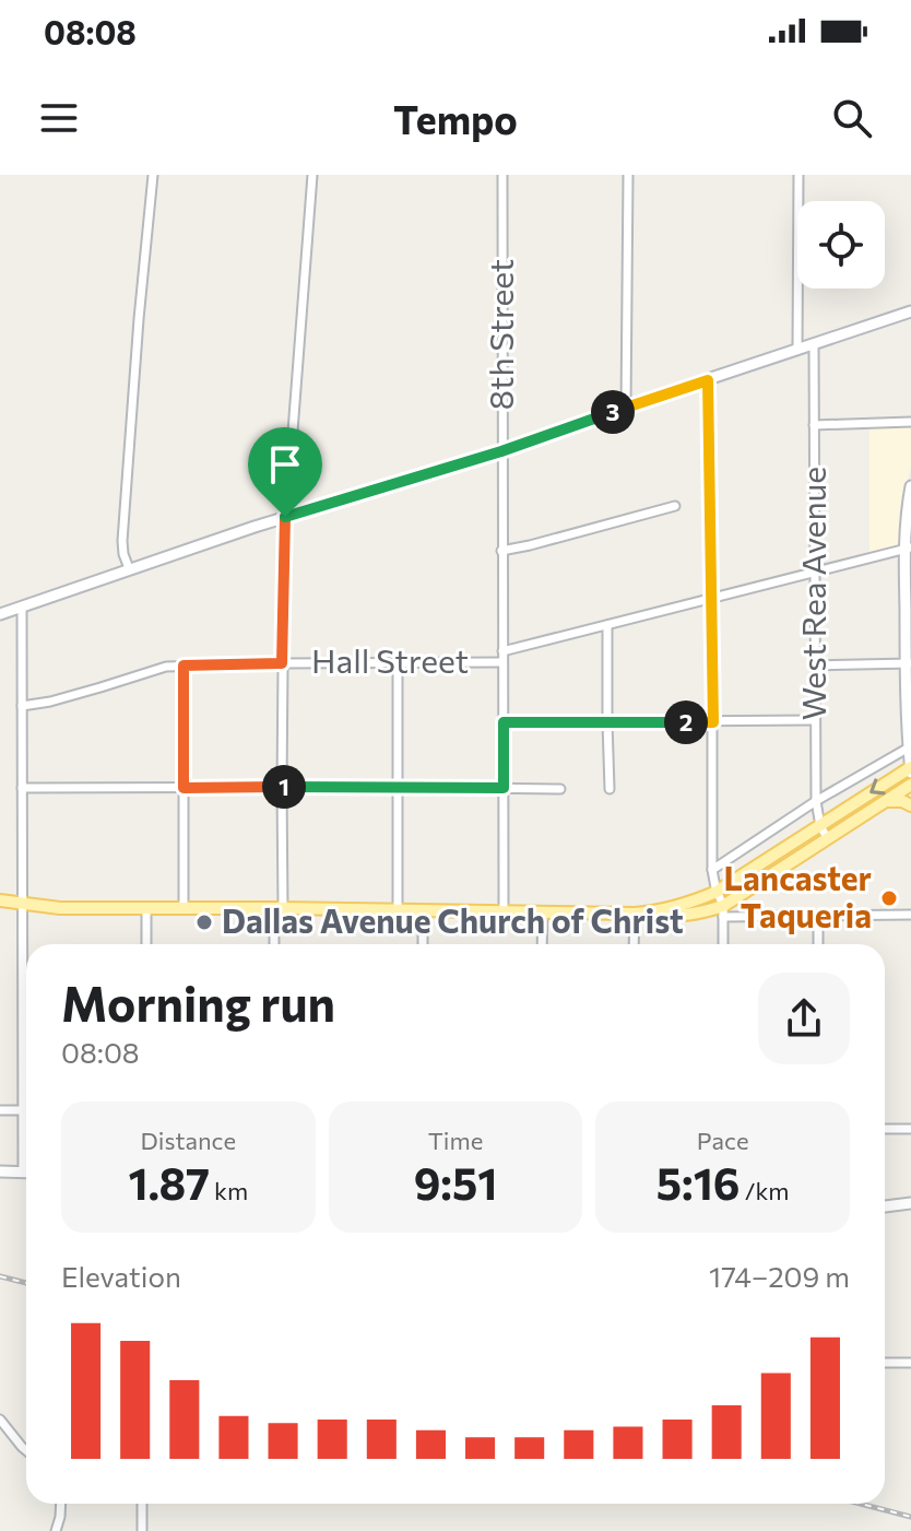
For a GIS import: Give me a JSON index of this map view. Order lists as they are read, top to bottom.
{
  "streets": {
    "street": ["8th Street", "West Rea Avenue", "Hall Street"]
  },
  "crossings": [
    ["8th Street", "Hall Street"],
    ["West Rea Avenue", "Hall Street"]
  ],
  "places": ["Lancaster Taqueria", "Dallas Avenue Church of Christ"],
  "page": {
    "status": "08:08",
    "header": "Tempo",
    "pins": ["3", "2", "1"],
    "heading": ["Morning run", "08:08"],
    "stats": [
      ["Distance", "1.87 km"],
      ["Time", "9:51"],
      ["Pace", "5:16 /km"]
    ],
    "chart": ["Elevation", "174–209 m"]
  }
}
